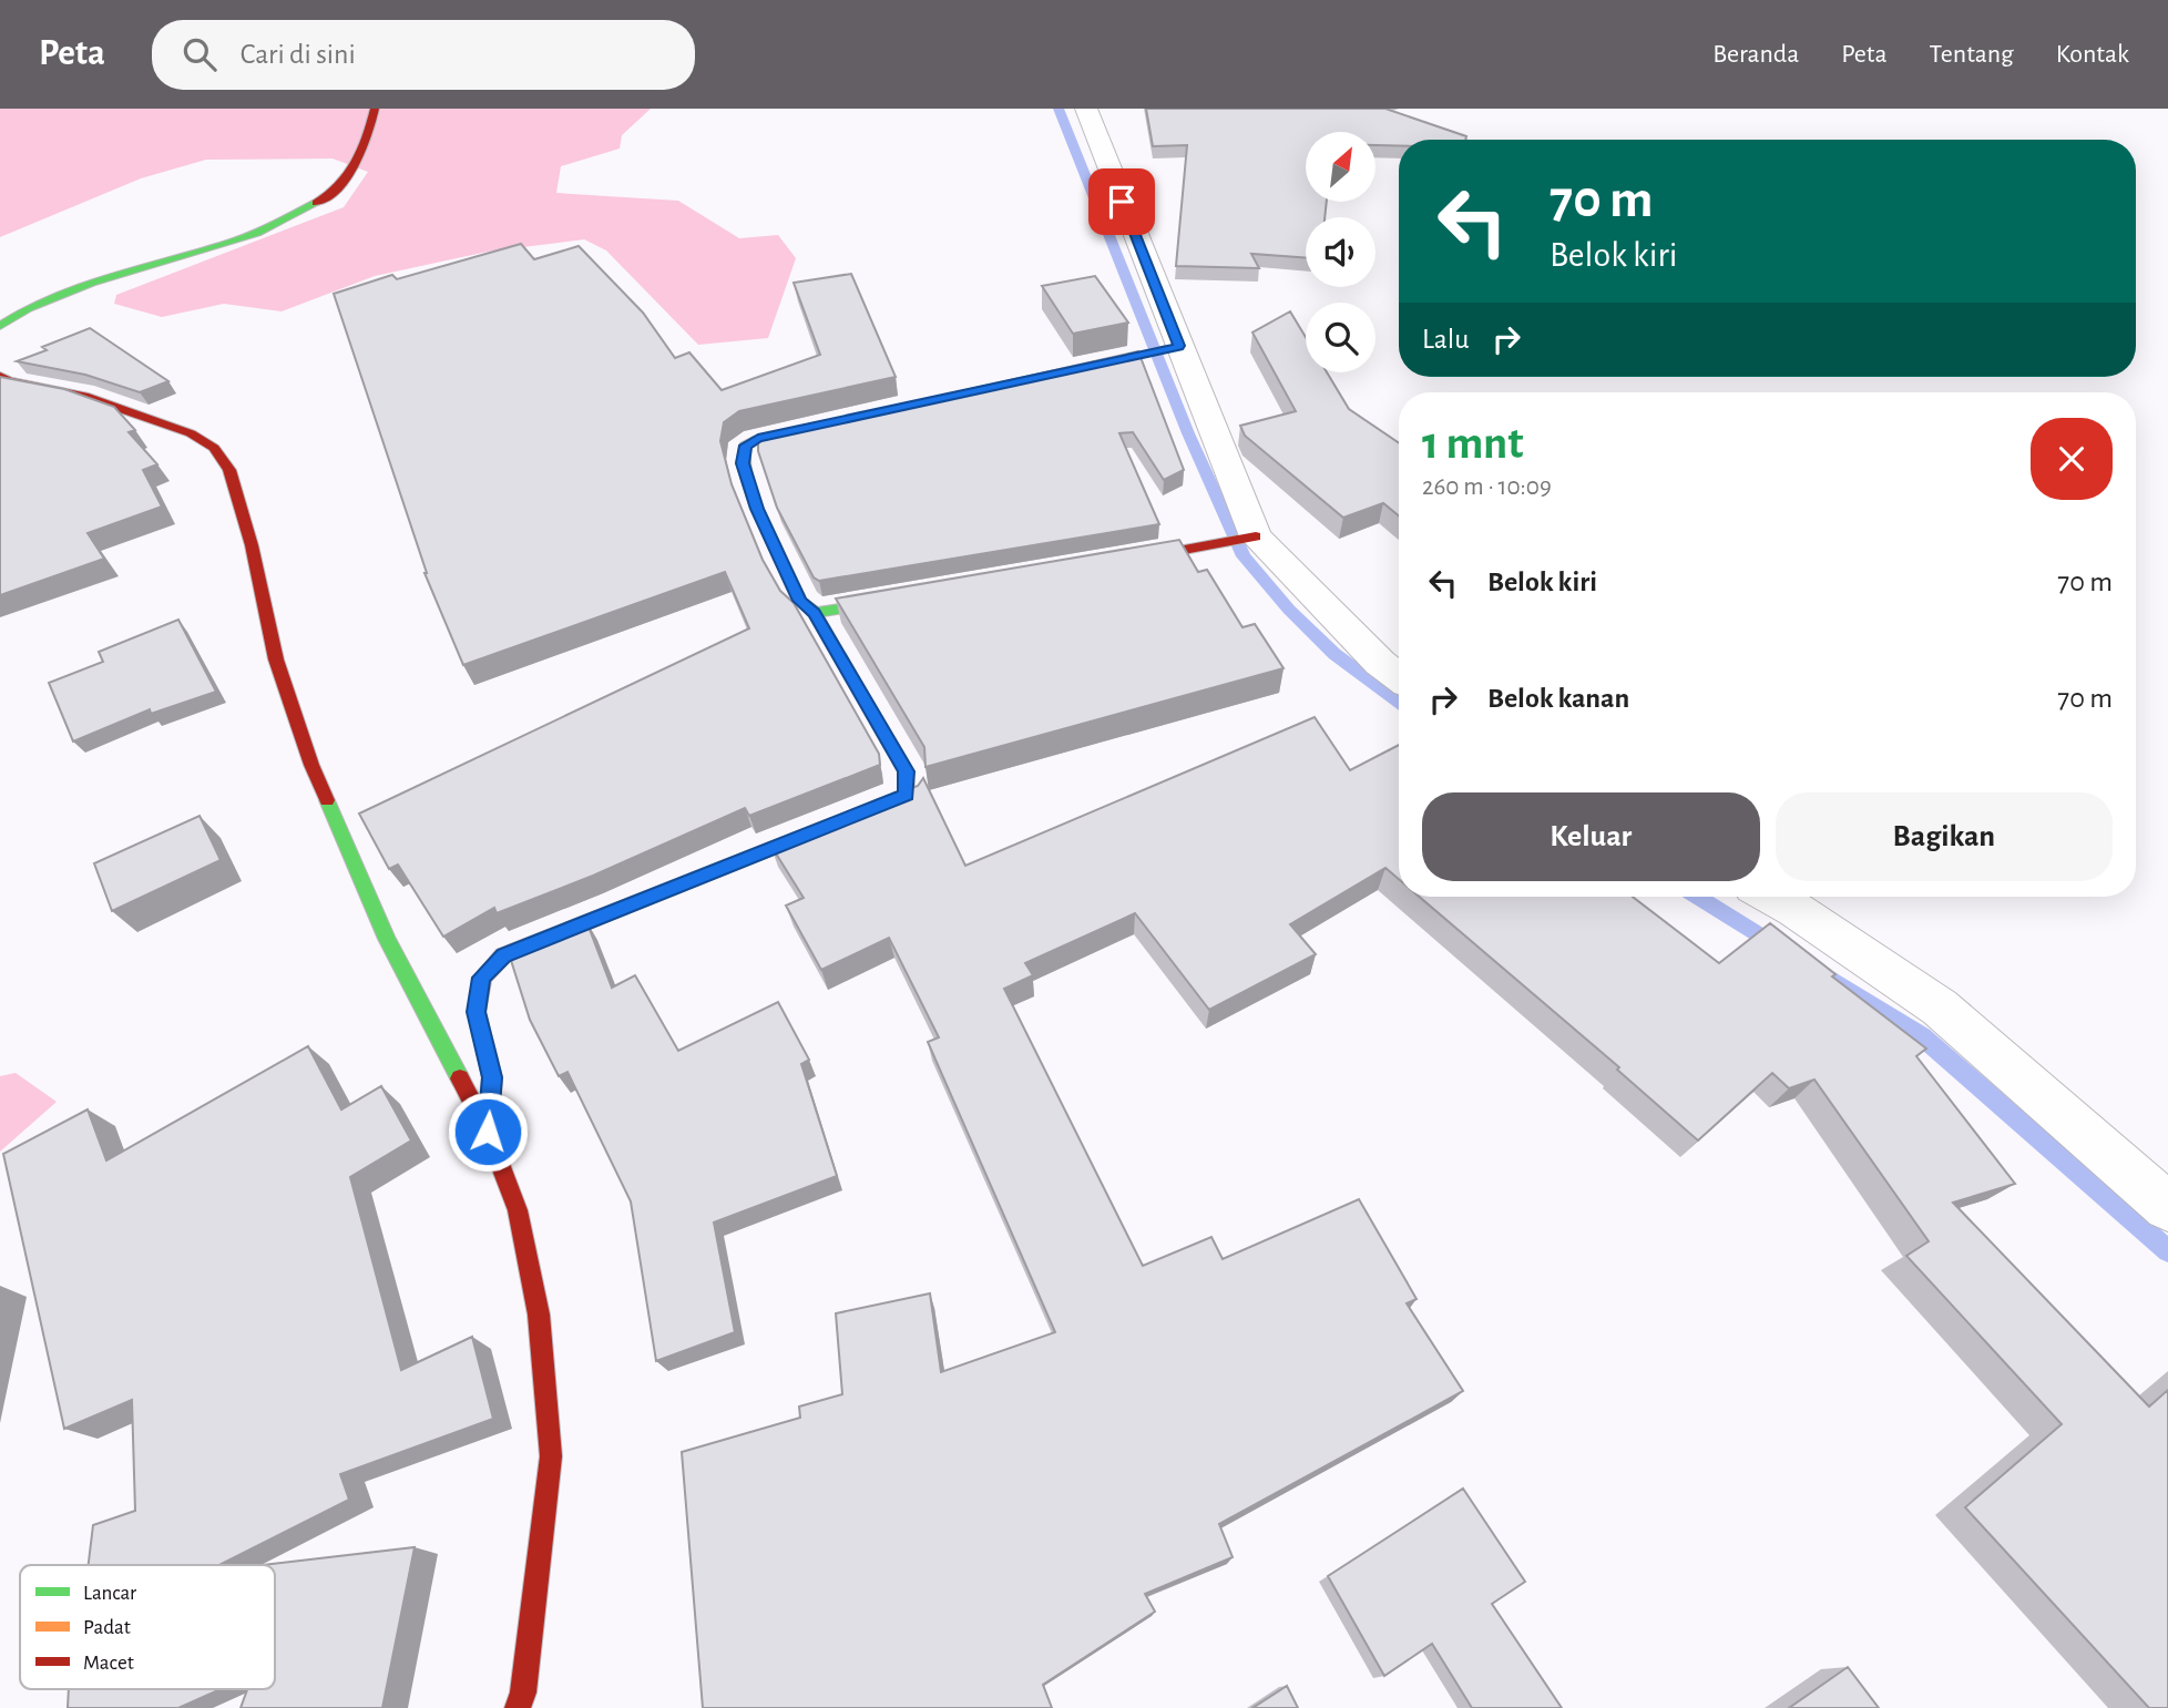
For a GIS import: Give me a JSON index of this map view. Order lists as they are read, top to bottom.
{
  "legend": ["Lancar", "Padat", "Macet"],
  "north": "top right",
  "page": {
    "header": "Peta",
    "search": "Cari di sini",
    "nav": [
      "Beranda",
      "Peta",
      "Tentang",
      "Kontak"
    ],
    "turn": ["70 m", "Belok kiri"],
    "then": "Lalu",
    "heading": ["1 mnt", "260 m · 10:09"],
    "list": [
      {
        "name": "Belok kiri",
        "value": "70 m"
      },
      {
        "name": "Belok kanan",
        "value": "70 m"
      }
    ],
    "buttons": ["Keluar", "Bagikan"]
  }
}
